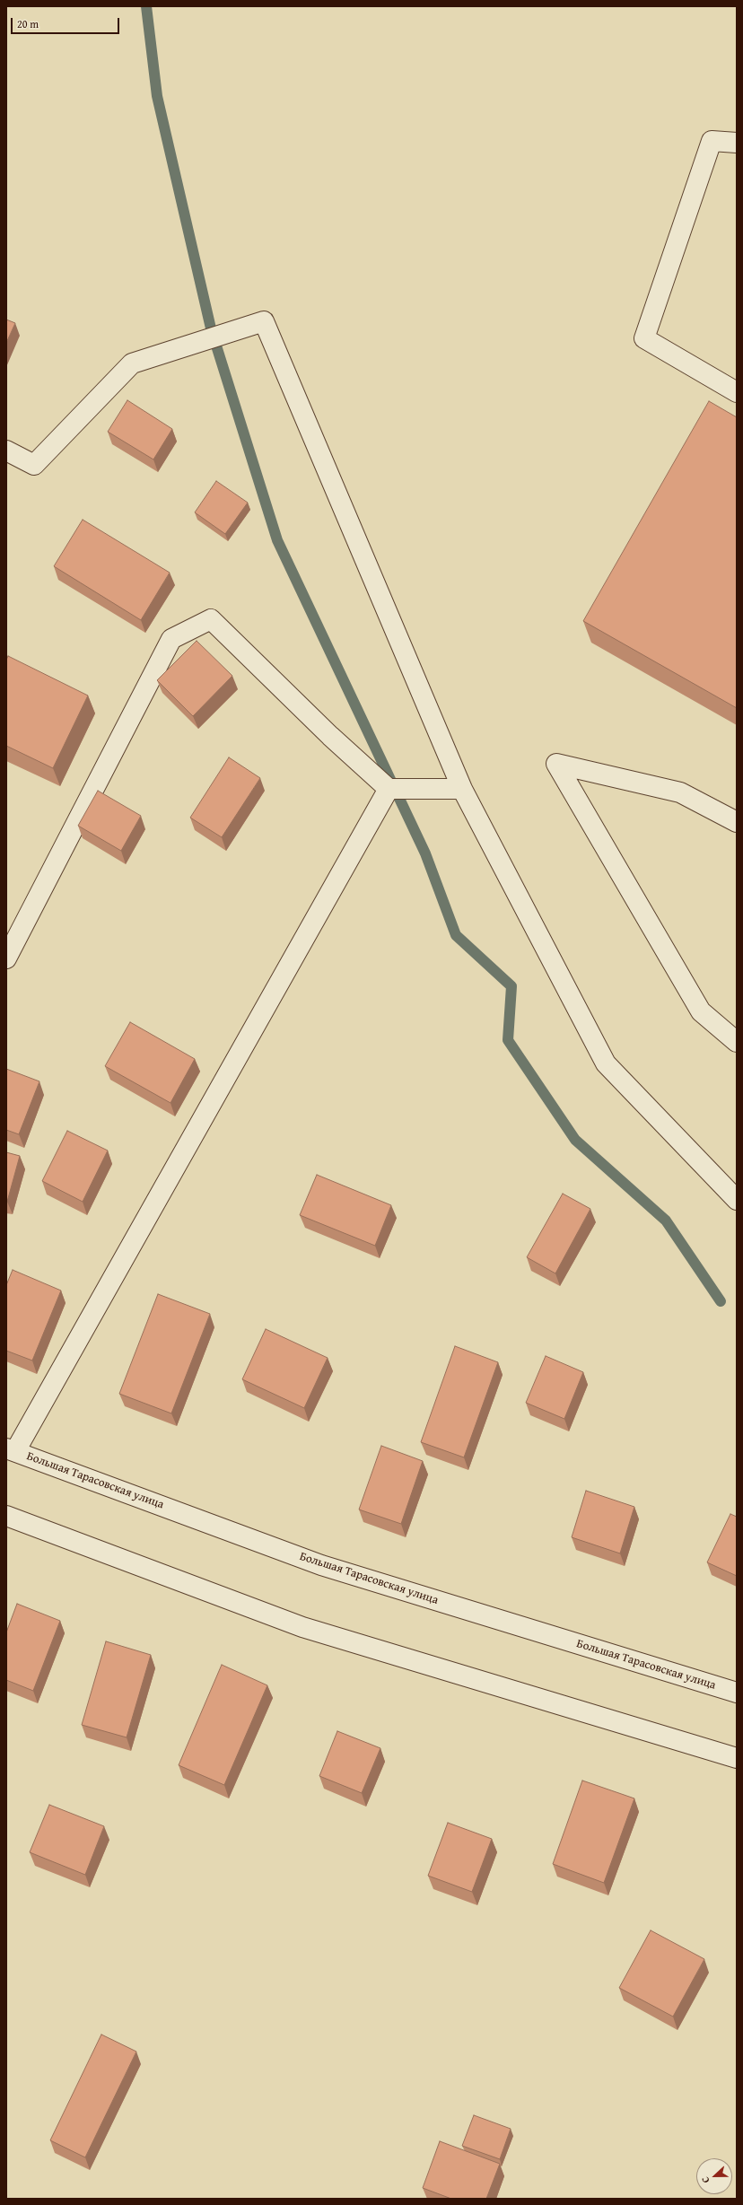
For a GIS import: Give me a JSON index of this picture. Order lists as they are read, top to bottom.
{
  "streets": {
    "street": ["Большая Тарасовская улица"]
  },
  "scale_bar": "20 m",
  "north": "left"
}
